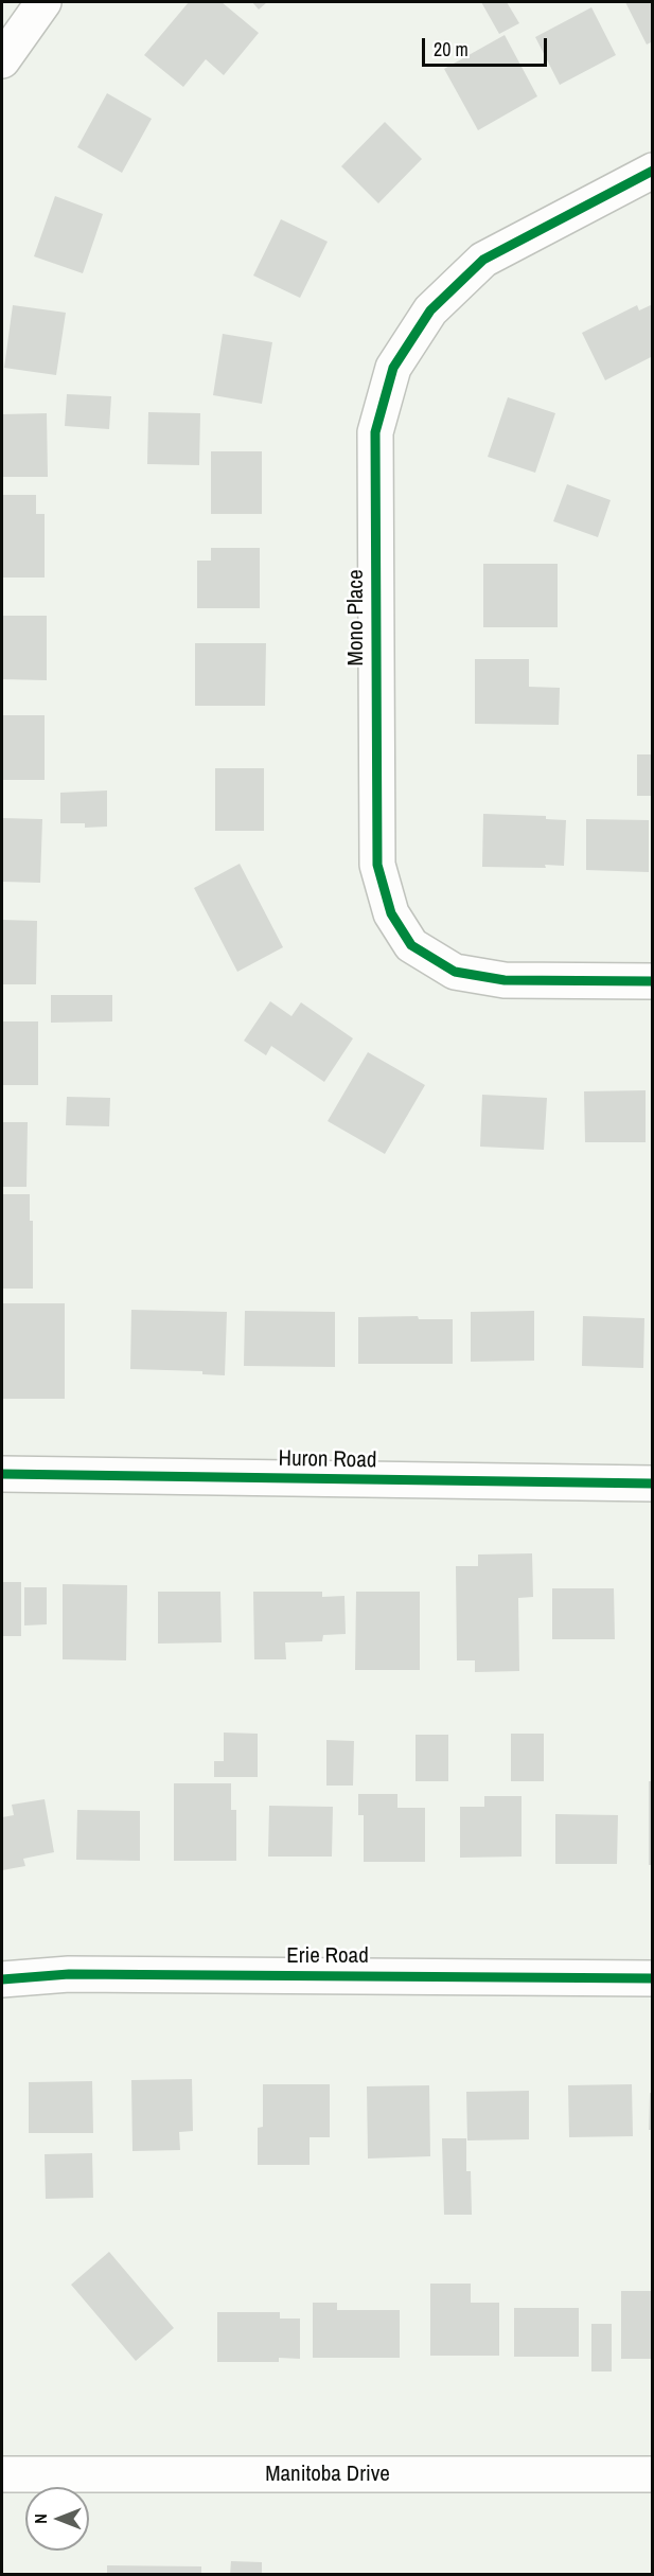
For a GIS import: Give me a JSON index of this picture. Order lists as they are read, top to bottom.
{
  "streets": {
    "street": [
      "Mono Place",
      "Huron Road",
      "Erie Road",
      "Manitoba Drive"
    ]
  },
  "scale_bar": "20 m",
  "north": "left"
}
